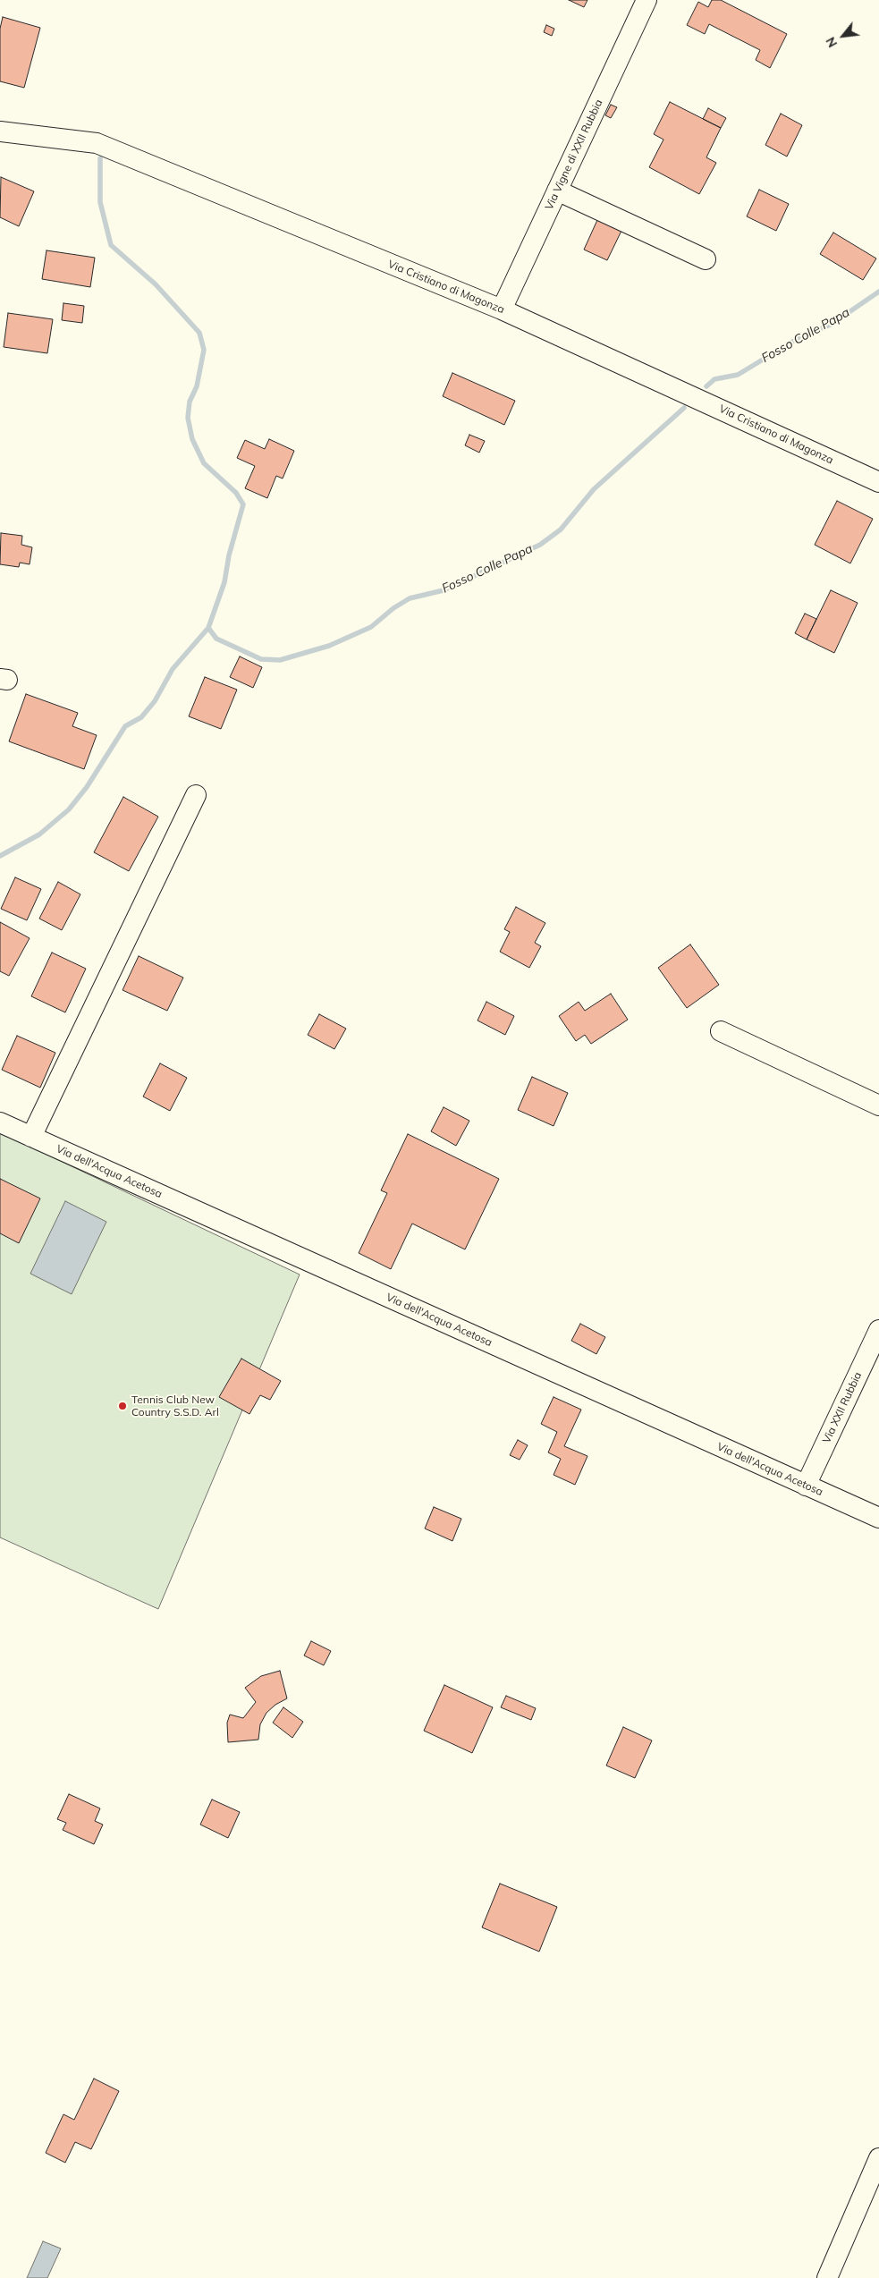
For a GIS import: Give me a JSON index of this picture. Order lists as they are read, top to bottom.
{
  "streets": {
    "street": [
      "Via Vigne di XXII Rubbia",
      "Via Cristiano di Magonza",
      "Via dell'Acqua Acetosa",
      "Via XXII Rubbia"
    ]
  },
  "crossings": [
    ["Via Vigne di XXII Rubbia", "Via Cristiano di Magonza"],
    ["Via dell'Acqua Acetosa", "Via XXII Rubbia"]
  ],
  "water": ["Fosso Colle Papa"],
  "places": ["Tennis Club New Country S.S.D. Arl"],
  "north": "bottom left"
}
